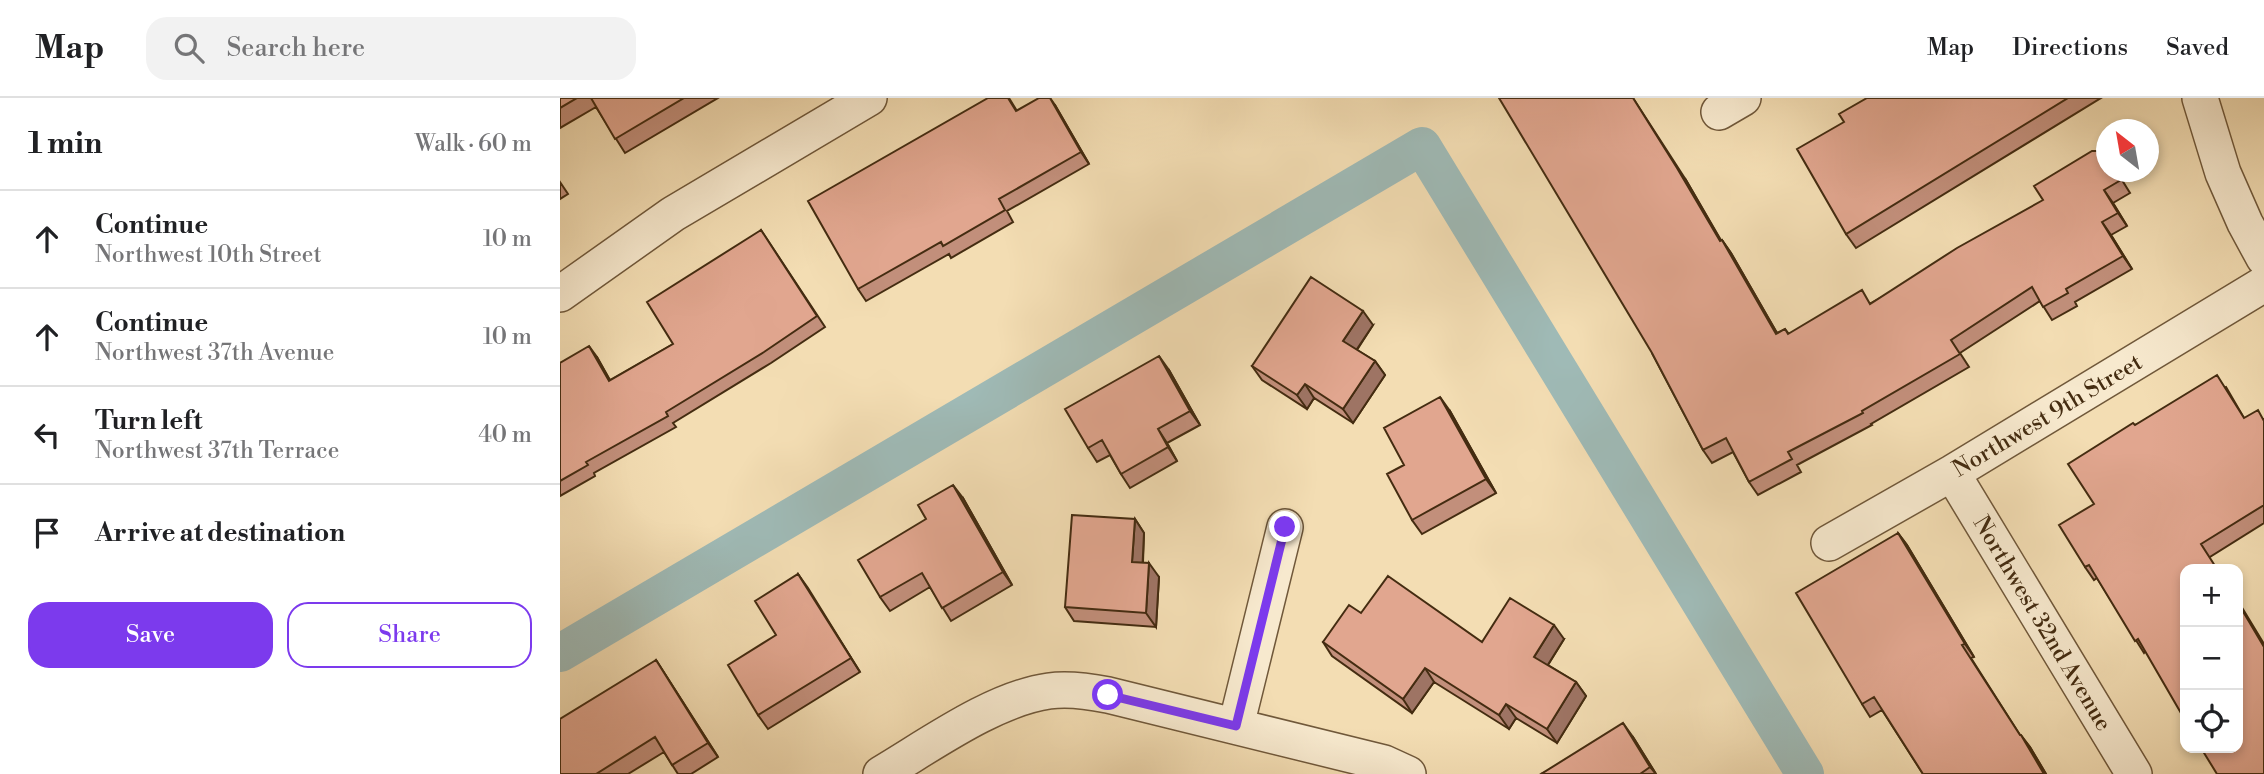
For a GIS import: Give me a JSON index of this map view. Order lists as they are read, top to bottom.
{
  "streets": {
    "street": ["Northwest 9th Street", "Northwest 32nd Avenue"]
  },
  "crossings": [
    ["Northwest 9th Street", "Northwest 32nd Avenue"]
  ],
  "north": "top left",
  "page": {
    "header": "Map",
    "search": "Search here",
    "nav": ["Map", "Directions", "Saved"],
    "heading": ["1 min", "Walk · 60 m"],
    "list": [
      ["Continue", "Northwest 10th Street", "10 m"],
      ["Continue", "Northwest 37th Avenue", "10 m"],
      ["Turn left", "Northwest 37th Terrace", "40 m"],
      "Arrive at destination"
    ],
    "map_buttons": ["+", "−"],
    "buttons": ["Save", "Share"]
  }
}
